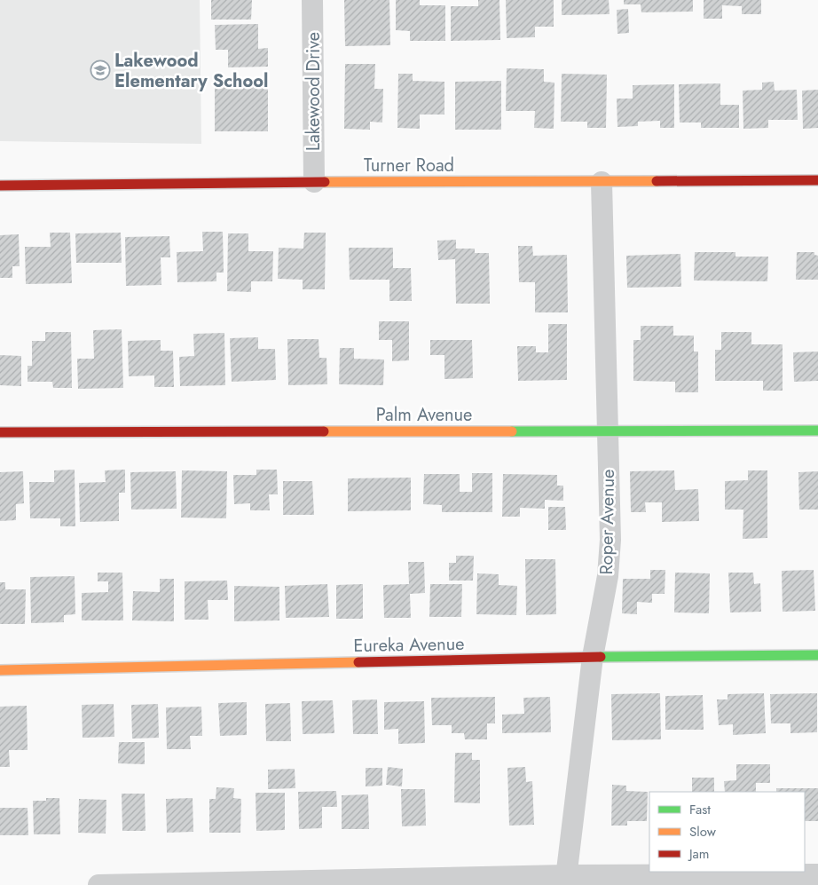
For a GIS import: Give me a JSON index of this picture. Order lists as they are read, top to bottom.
{
  "streets": {
    "street": [
      "Lakewood Drive",
      "Turner Road",
      "Palm Avenue",
      "Roper Avenue",
      "Eureka Avenue"
    ]
  },
  "crossings": [
    ["Lakewood Drive", "Turner Road"],
    ["Turner Road", "Roper Avenue"],
    ["Palm Avenue", "Roper Avenue"],
    ["Roper Avenue", "Eureka Avenue"]
  ],
  "places": {
    "school or university": ["Lakewood Elementary School"]
  },
  "legend": ["Fast", "Slow", "Jam"]
}
